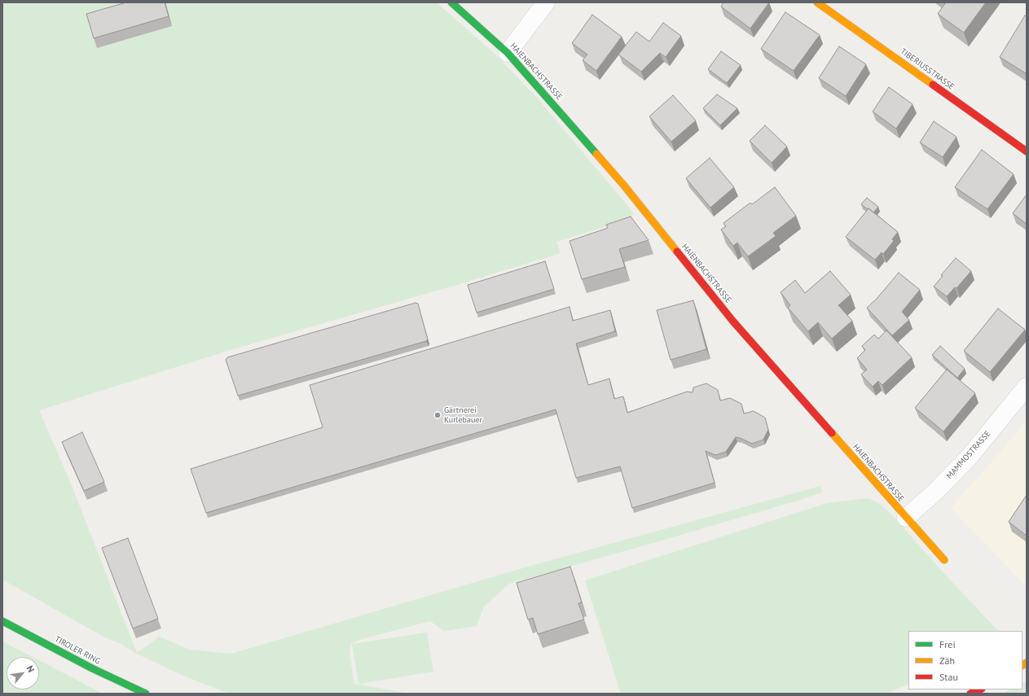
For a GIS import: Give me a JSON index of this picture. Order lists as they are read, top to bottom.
{
  "streets": {
    "street": [
      "TIBERIUSSTRASSE",
      "HAIENBACHSTRASSE",
      "MAMMOSTRASSE",
      "TIROLER RING"
    ]
  },
  "crossings": [
    ["HAIENBACHSTRASSE", "MAMMOSTRASSE"]
  ],
  "places": ["Gärtnerei Kurlebauer"],
  "legend": ["Frei", "Zäh", "Stau"],
  "north": "top right"
}
